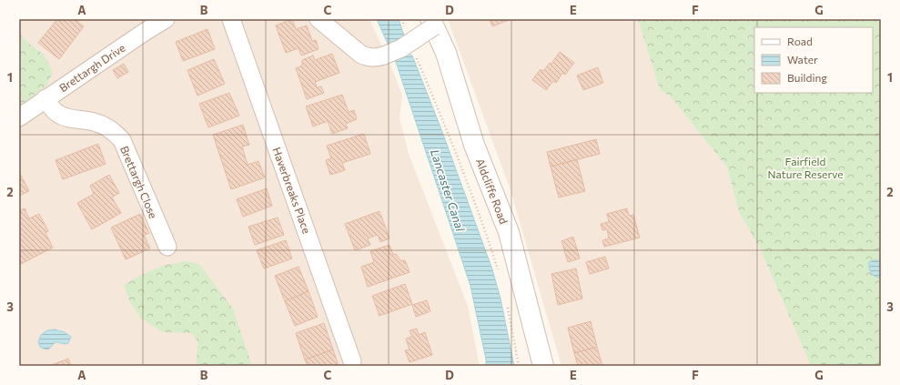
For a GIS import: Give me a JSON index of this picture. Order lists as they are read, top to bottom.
{
  "streets": {
    "street": [
      "Brettargh Drive",
      "Brettargh Close",
      "Haverbreaks Place",
      "Aldcliffe Road"
    ]
  },
  "crossings": [
    ["Brettargh Drive", "Brettargh Close"]
  ],
  "water": ["Lancaster Canal"],
  "parks": ["Fairfield Nature Reserve"],
  "legend": ["Road", "Water", "Building"],
  "grid": {
    "columns": [
      "A",
      "B",
      "C",
      "D",
      "E",
      "F",
      "G"
    ],
    "rows": ["1", "2", "3"]
  }
}
